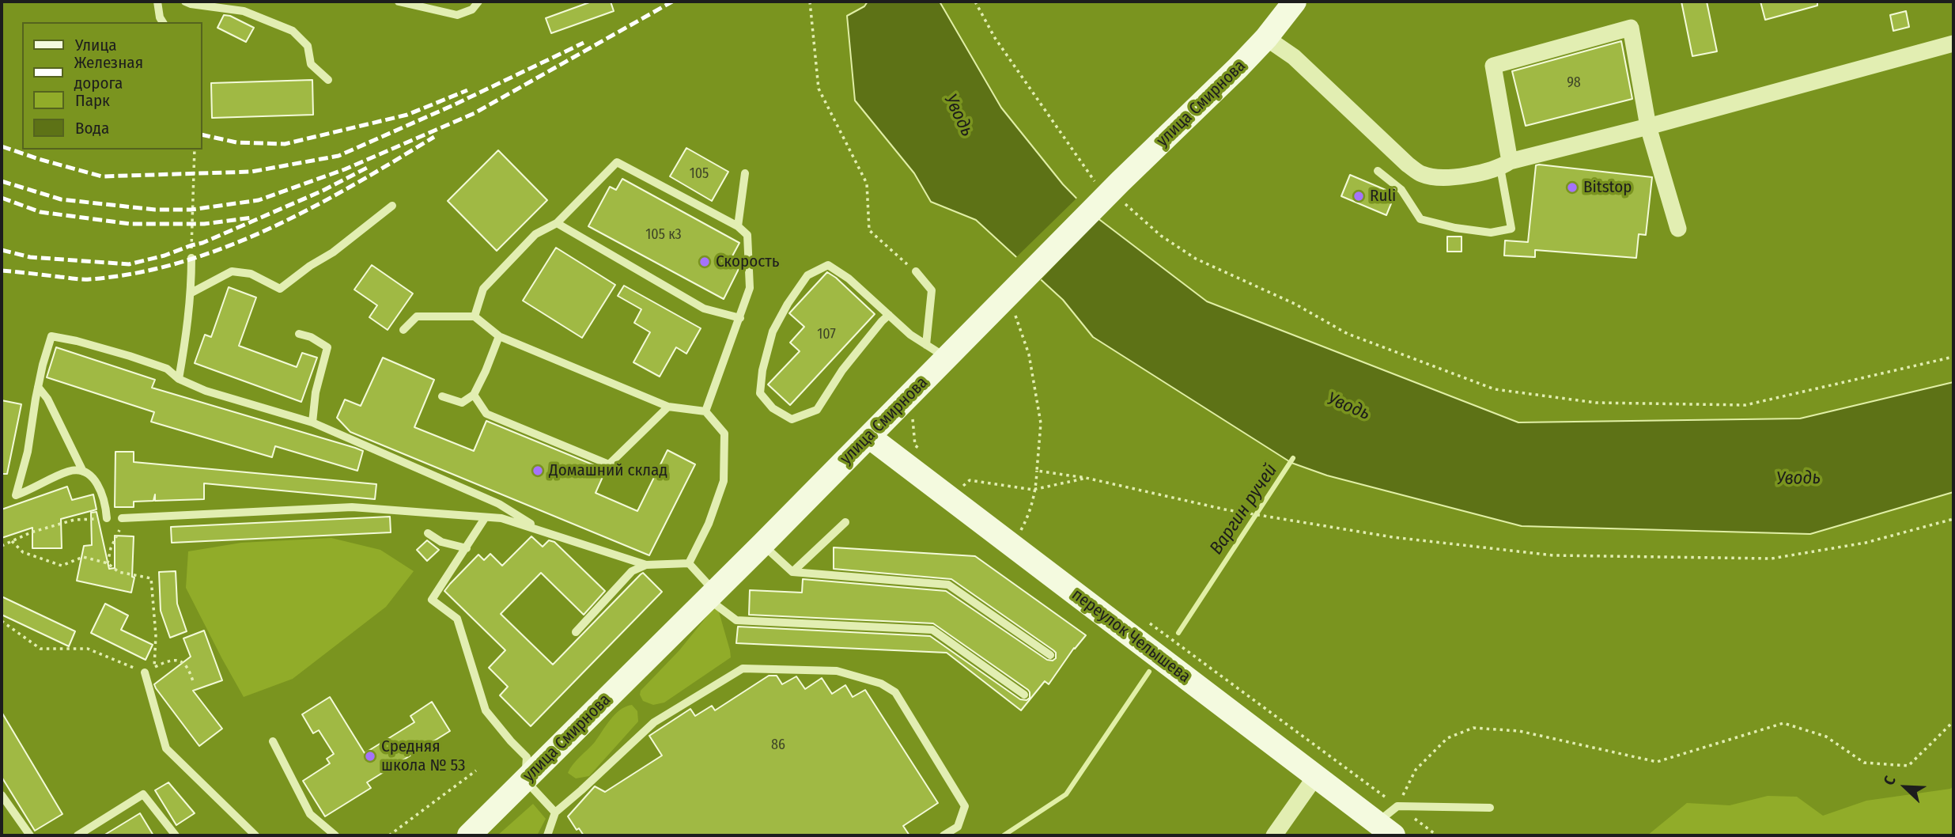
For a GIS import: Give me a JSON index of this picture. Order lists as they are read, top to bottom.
{
  "streets": {
    "main road": ["улица Смирнова", "переулок Челышева"]
  },
  "crossings": [
    ["улица Смирнова", "переулок Челышева"]
  ],
  "water": ["Уводь", "Варгин ручей"],
  "places": [
    "Bitstop",
    "Ruli",
    "Скорость",
    "Домашний склад",
    "Средняя школа № 53"
  ],
  "house_numbers": [
    "98",
    "105",
    "105 к3",
    "107",
    "86"
  ],
  "legend": [
    "Улица",
    "Железная дорога",
    "Парк",
    "Вода"
  ],
  "north": "top left"
}
